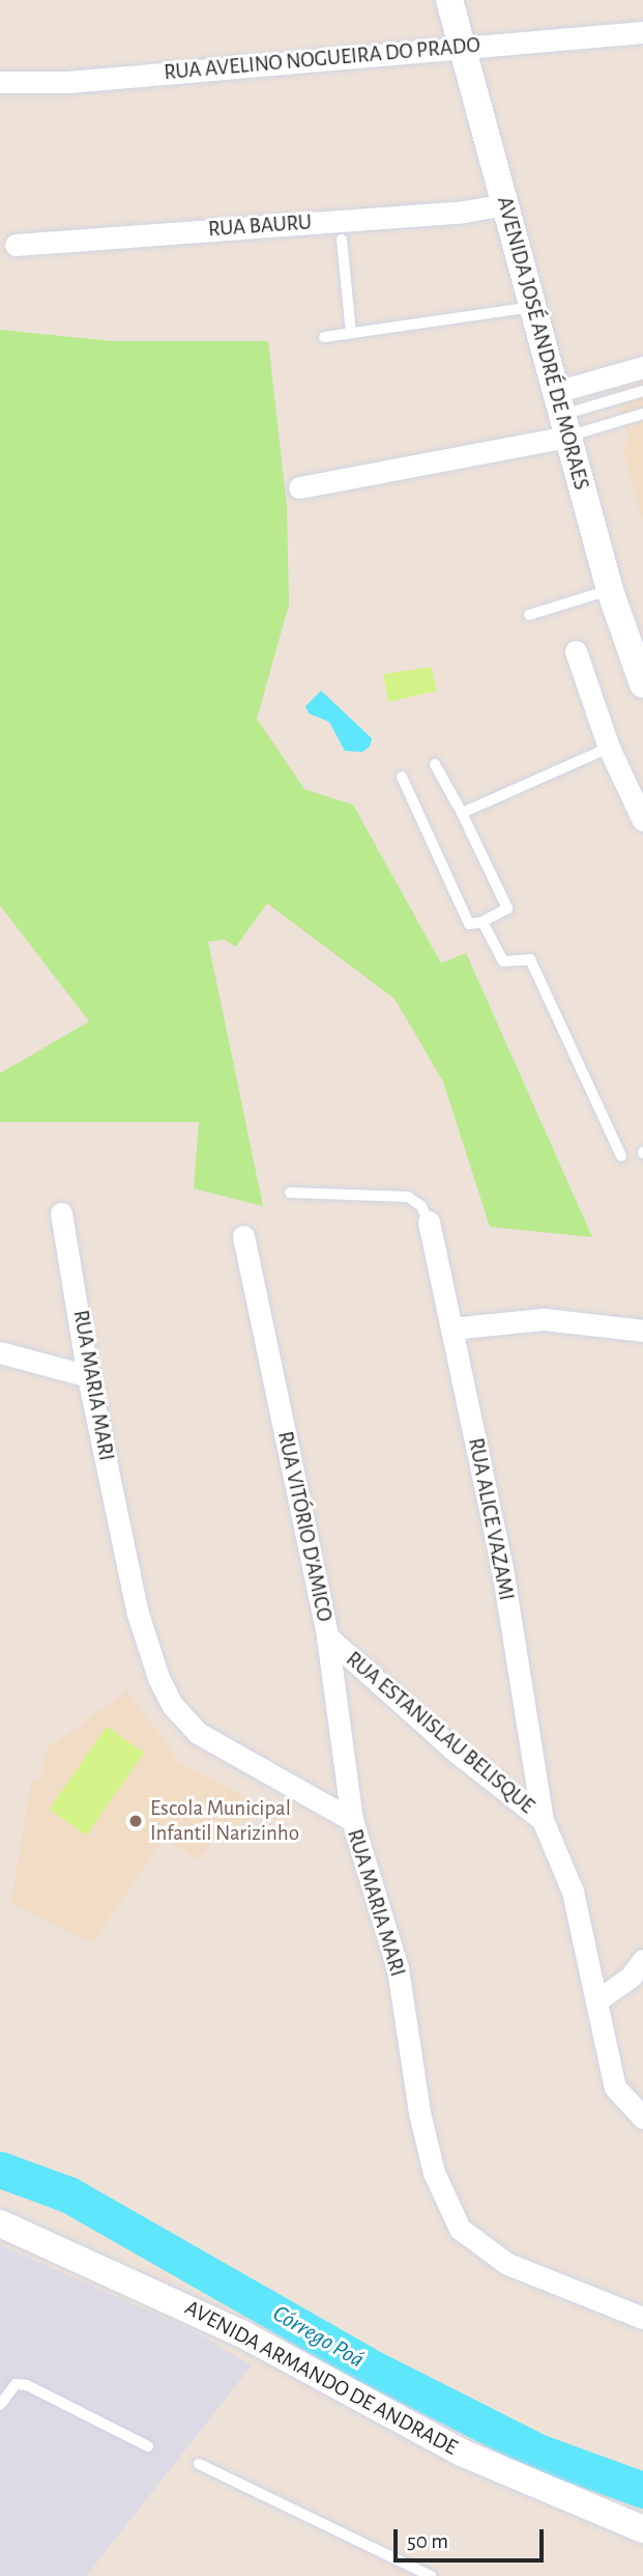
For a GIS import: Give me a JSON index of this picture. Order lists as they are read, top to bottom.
{
  "streets": {
    "street": [
      "RUA AVELINO NOGUEIRA DO PRADO",
      "RUA BAURU",
      "AVENIDA JOSÉ ANDRÉ DE MORAES",
      "RUA MARIA MARI",
      "RUA ALICE VAZAMI",
      "RUA VITÓRIO D'AMICO",
      "RUA ESTANISLAU BELISQUE",
      "AVENIDA ARMANDO DE ANDRADE"
    ]
  },
  "crossings": [
    ["RUA AVELINO NOGUEIRA DO PRADO", "AVENIDA JOSÉ ANDRÉ DE MORAES"],
    ["RUA BAURU", "AVENIDA JOSÉ ANDRÉ DE MORAES"],
    ["RUA MARIA MARI", "RUA VITÓRIO D'AMICO"],
    ["RUA ALICE VAZAMI", "RUA ESTANISLAU BELISQUE"],
    ["RUA VITÓRIO D'AMICO", "RUA ESTANISLAU BELISQUE"]
  ],
  "water": ["Córrego Poá"],
  "places": ["Escola Municipal Infantil Narizinho"],
  "scale_bar": "50 m"
}
